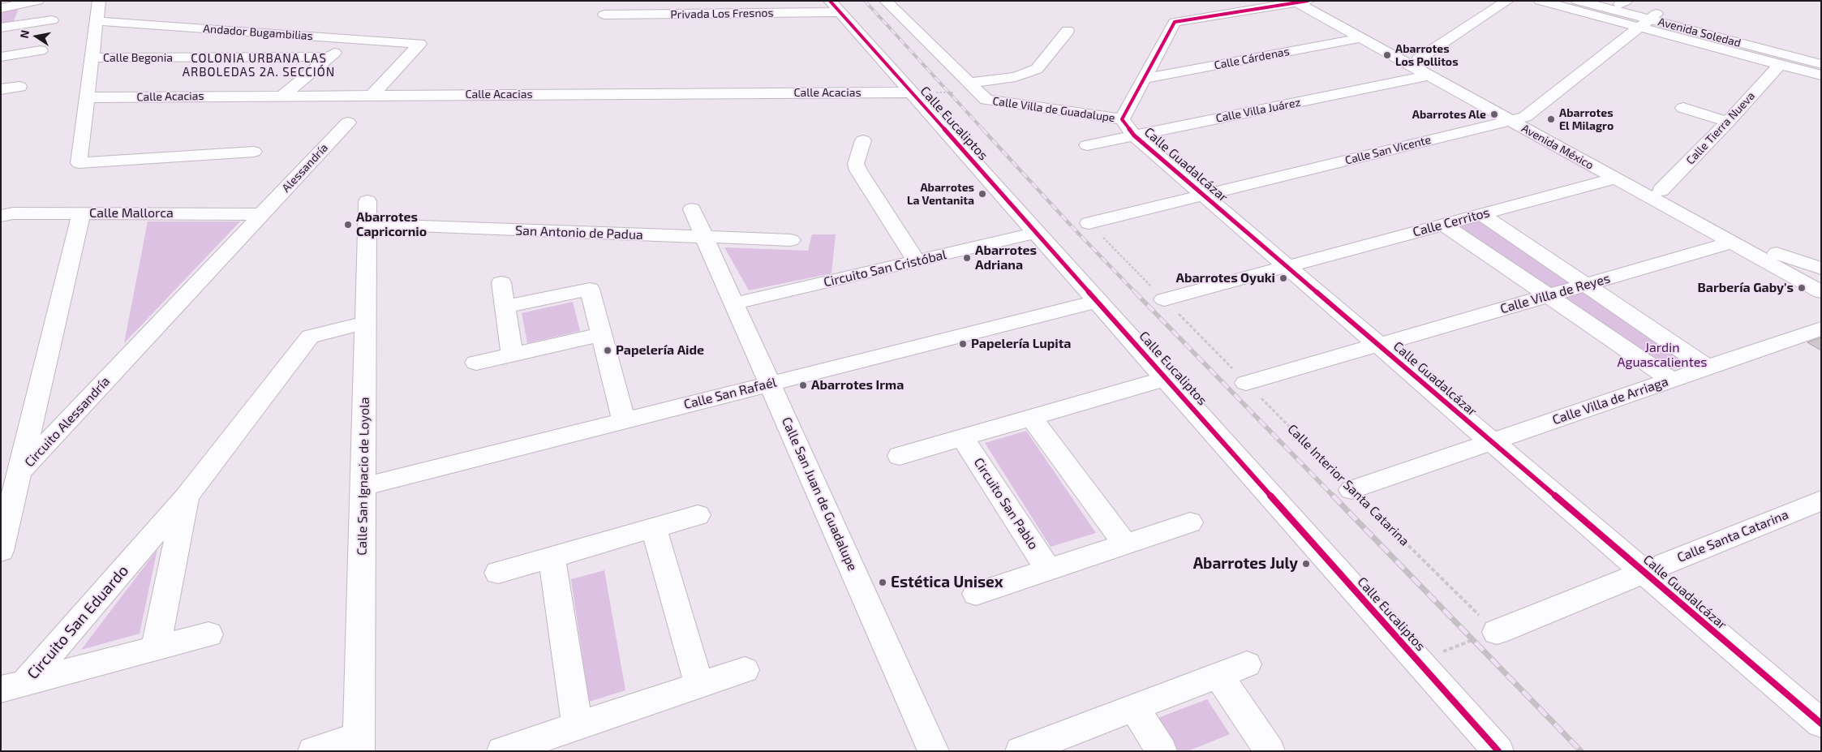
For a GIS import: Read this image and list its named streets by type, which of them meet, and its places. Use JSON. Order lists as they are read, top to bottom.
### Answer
{
  "streets": {
    "street": [
      "Privada Los Fresnos",
      "Andador Bugambilias",
      "Avenida Soledad",
      "Calle Begonia",
      "Calle Cárdenas",
      "Calle Acacias",
      "Calle Villa de Guadalupe",
      "Calle Villa Juárez",
      "Calle Eucaliptos",
      "Calle Tierra Nueva",
      "Avenida México",
      "Calle San Vicente",
      "Calle Guadalcázar",
      "Alessandría",
      "Calle Mallorca",
      "Calle Cerritos",
      "San Antonio de Padua",
      "Circuito San Cristóbal",
      "Calle Villa de Reyes",
      "Calle San Rafaél",
      "Calle Villa de Arriaga",
      "Circuito Alessandría",
      "Calle San Ignacio de Loyola",
      "Calle San Juan de Guadalupe",
      "Circuito San Pablo",
      "Calle Santa Catarina",
      "Circuito San Eduardo"
    ],
    "path": ["Calle Interior Santa Catarina"]
  },
  "crossings": [
    ["Privada Los Fresnos", "Calle Eucaliptos"],
    ["Andador Bugambilias", "Calle Acacias"],
    ["Avenida Soledad", "Calle San Vicente"],
    ["Calle Cárdenas", "Avenida México"],
    ["Calle Acacias", "Calle Eucaliptos"],
    ["Calle Villa de Guadalupe", "Calle Villa Juárez"],
    ["Calle Villa de Guadalupe", "Calle Guadalcázar"],
    ["Calle Villa Juárez", "Avenida México"],
    ["Calle Villa Juárez", "Calle Guadalcázar"],
    ["Calle Eucaliptos", "Circuito San Cristóbal"],
    ["Calle Eucaliptos", "Calle San Rafaél"],
    ["Calle Tierra Nueva", "Avenida México"],
    ["Avenida México", "Calle San Vicente"],
    ["Avenida México", "Calle Cerritos"],
    ["Avenida México", "Calle Villa de Reyes"],
    ["Calle San Vicente", "Calle Guadalcázar"],
    ["Calle San Vicente", "Calle Interior Santa Catarina"],
    ["Calle Guadalcázar", "Calle Cerritos"],
    ["Calle Guadalcázar", "Calle Villa de Reyes"],
    ["Calle Guadalcázar", "Calle Villa de Arriaga"],
    ["Calle Guadalcázar", "Calle Santa Catarina"],
    ["Alessandría", "Calle Mallorca"],
    ["Alessandría", "Circuito Alessandría"],
    ["Calle Mallorca", "Circuito Alessandría"],
    ["Calle Cerritos", "Calle Interior Santa Catarina"],
    ["San Antonio de Padua", "Calle San Ignacio de Loyola"],
    ["San Antonio de Padua", "Calle San Juan de Guadalupe"],
    ["Circuito San Cristóbal", "Calle San Juan de Guadalupe"],
    ["Calle Villa de Reyes", "Calle Interior Santa Catarina"],
    ["Calle San Rafaél", "Calle San Ignacio de Loyola"],
    ["Calle San Rafaél", "Calle San Juan de Guadalupe"],
    ["Calle Villa de Arriaga", "Calle Interior Santa Catarina"],
    ["Calle San Ignacio de Loyola", "Circuito San Eduardo"]
  ],
  "districts": ["COLONIA URBANA LAS ARBOLEDAS 2A. SECCIÓN"],
  "parks": ["Jardin Aguascalientes"],
  "places": [
    "Abarrotes Los Pollitos",
    "Abarrotes Ale",
    "Abarrotes El Milagro",
    "Abarrotes La Ventanita",
    "Abarrotes Capricornio",
    "Abarrotes Adriana",
    "Abarrotes Oyuki",
    "Barbería Gaby's",
    "Papelería Lupita",
    "Papelería Aide",
    "Abarrotes Irma",
    "Abarrotes July",
    "Estética Unisex"
  ],
  "north": "left"
}
